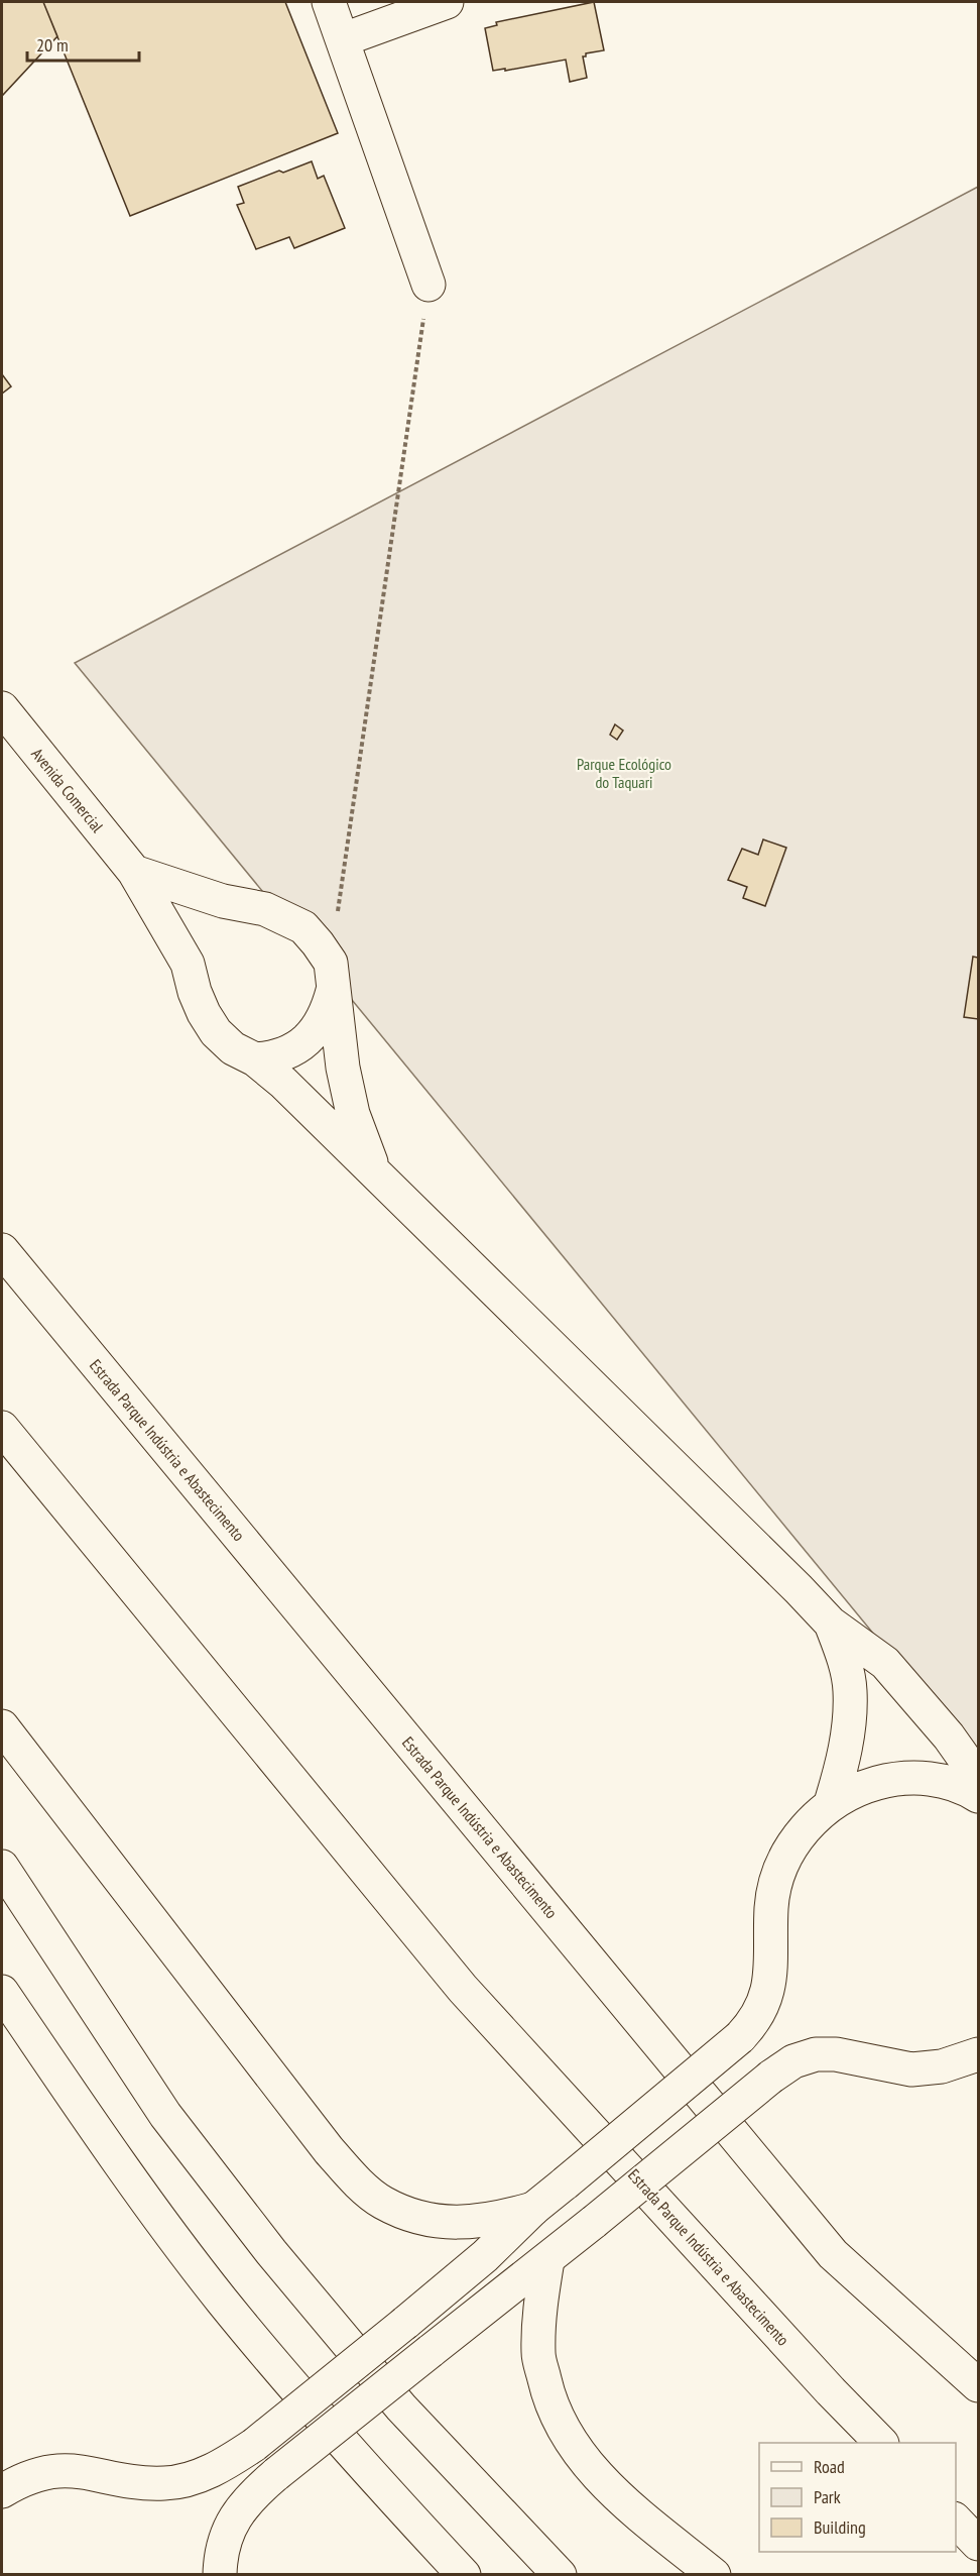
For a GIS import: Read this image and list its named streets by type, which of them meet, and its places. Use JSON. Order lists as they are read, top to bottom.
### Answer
{
  "streets": {
    "main road": ["Avenida Comercial", "Estrada Parque Indústria e Abastecimento"]
  },
  "parks": ["Parque Ecológico do Taquari"],
  "legend": ["Road", "Park", "Building"],
  "scale_bar": "20 m"
}
